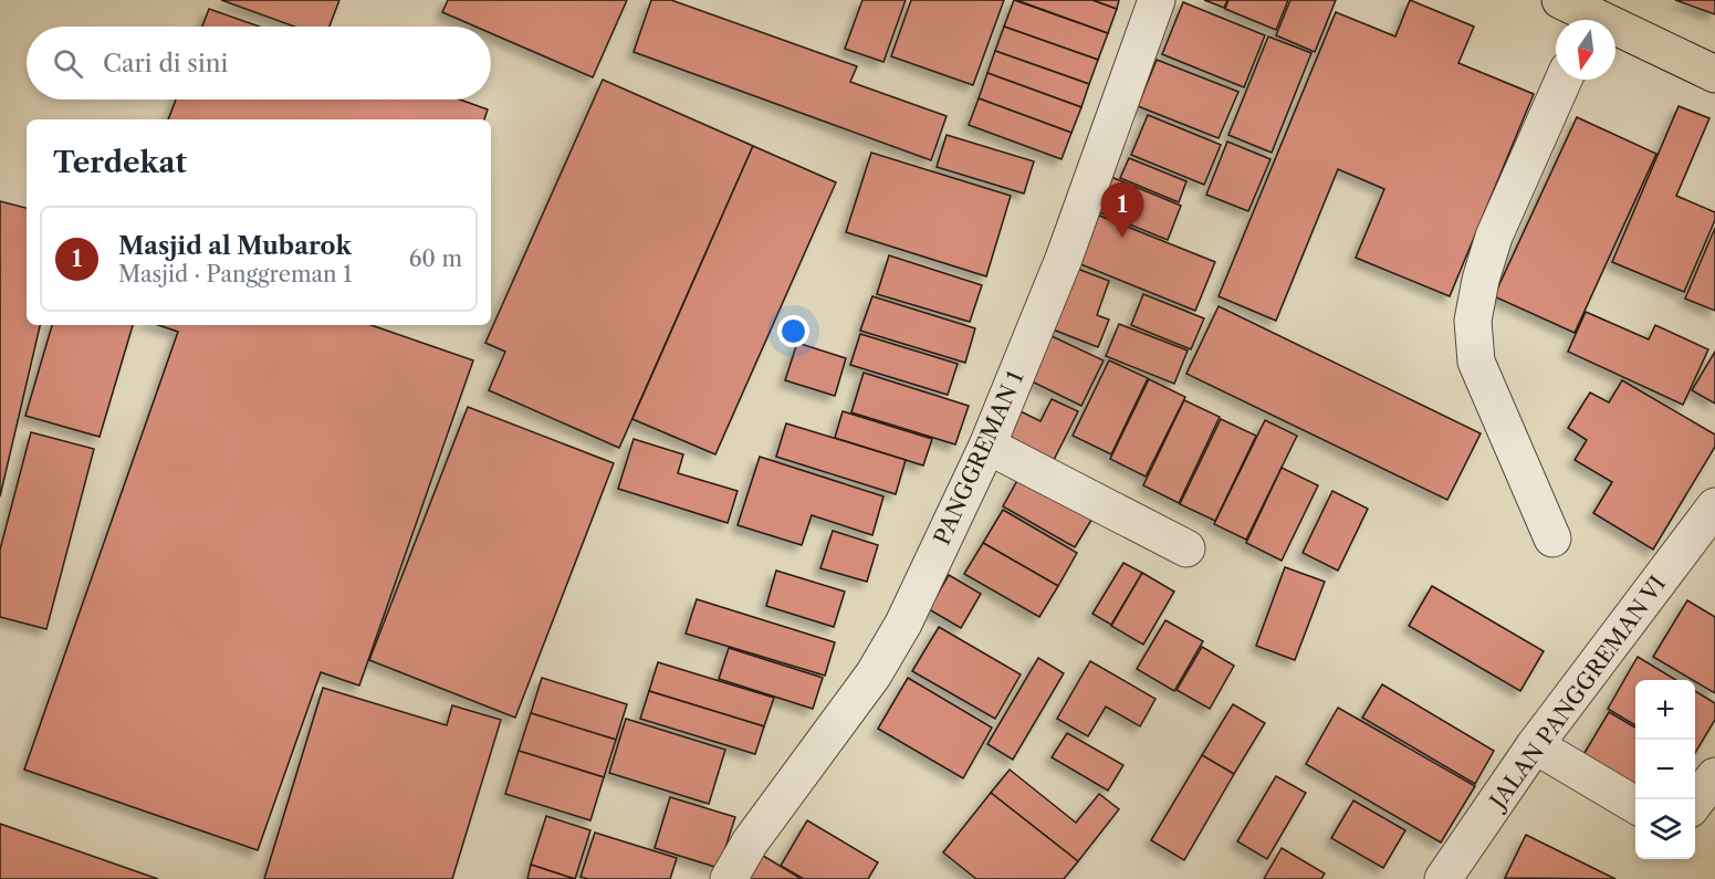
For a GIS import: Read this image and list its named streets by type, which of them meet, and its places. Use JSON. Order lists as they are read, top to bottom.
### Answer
{
  "streets": {
    "street": ["PANGGREMAN 1", "JALAN PANGGREMAN VI"]
  },
  "north": "bottom",
  "page": {
    "search": "Cari di sini",
    "heading": "Terdekat",
    "pins": "1",
    "list": [
      {
        "mark": "1",
        "name": "Masjid al Mubarok",
        "note": "Masjid · Panggreman 1",
        "value": "60 m"
      }
    ],
    "map_buttons": ["+", "−"]
  }
}
